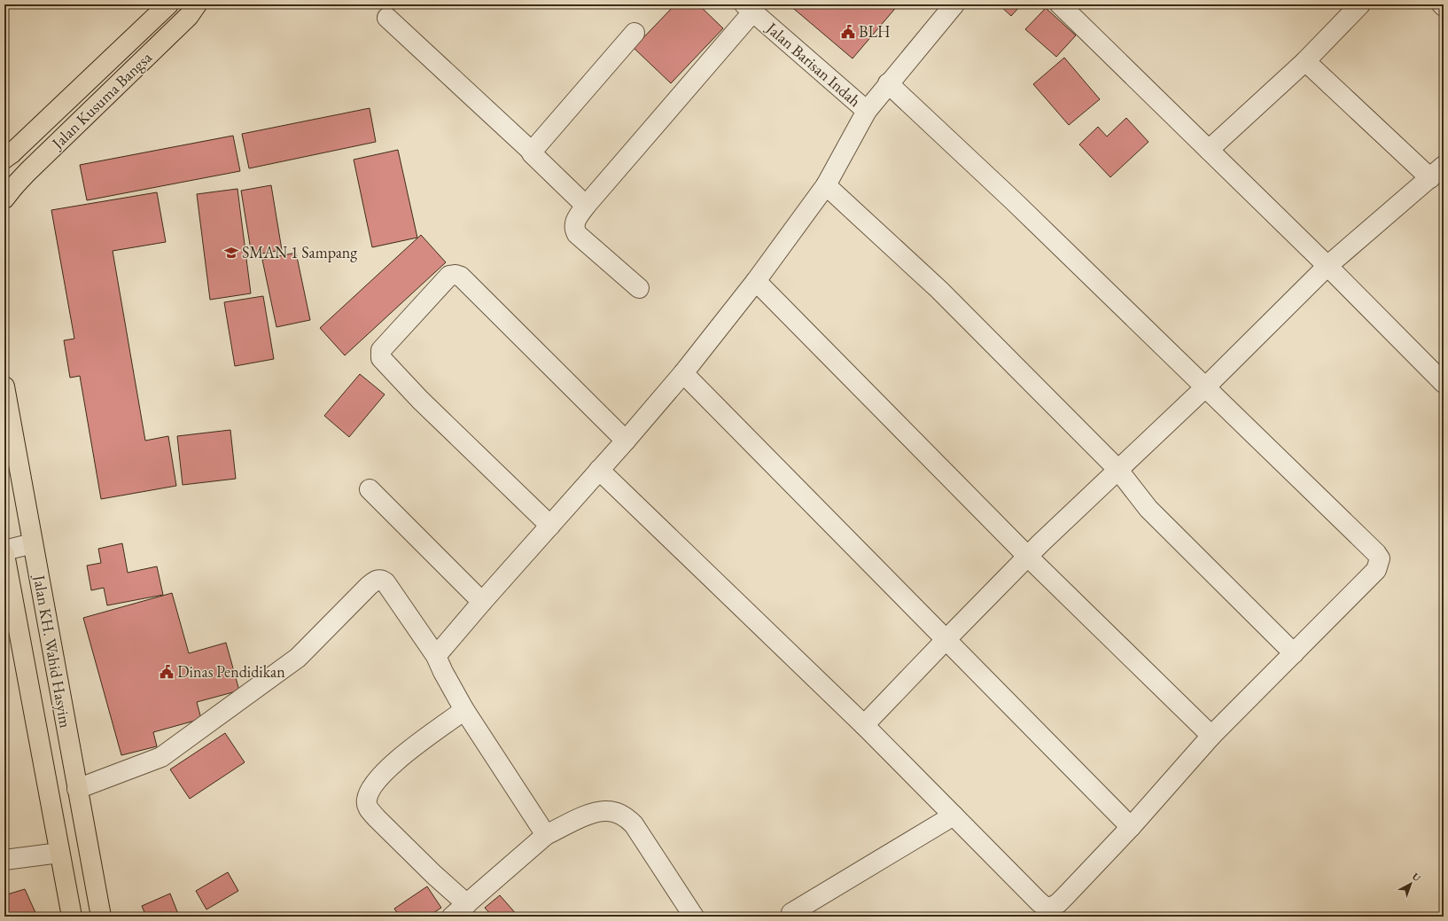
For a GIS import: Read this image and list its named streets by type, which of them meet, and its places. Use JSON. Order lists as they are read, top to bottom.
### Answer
{
  "streets": {
    "main road": ["Jalan Kusuma Bangsa", "Jalan KH. Wahid Hasyim"],
    "street": ["Jalan Barisan Indah"]
  },
  "places": {
    "public building": ["BLH", "Dinas Pendidikan"],
    "school or university": ["SMAN 1 Sampang"]
  },
  "north": "top right"
}
